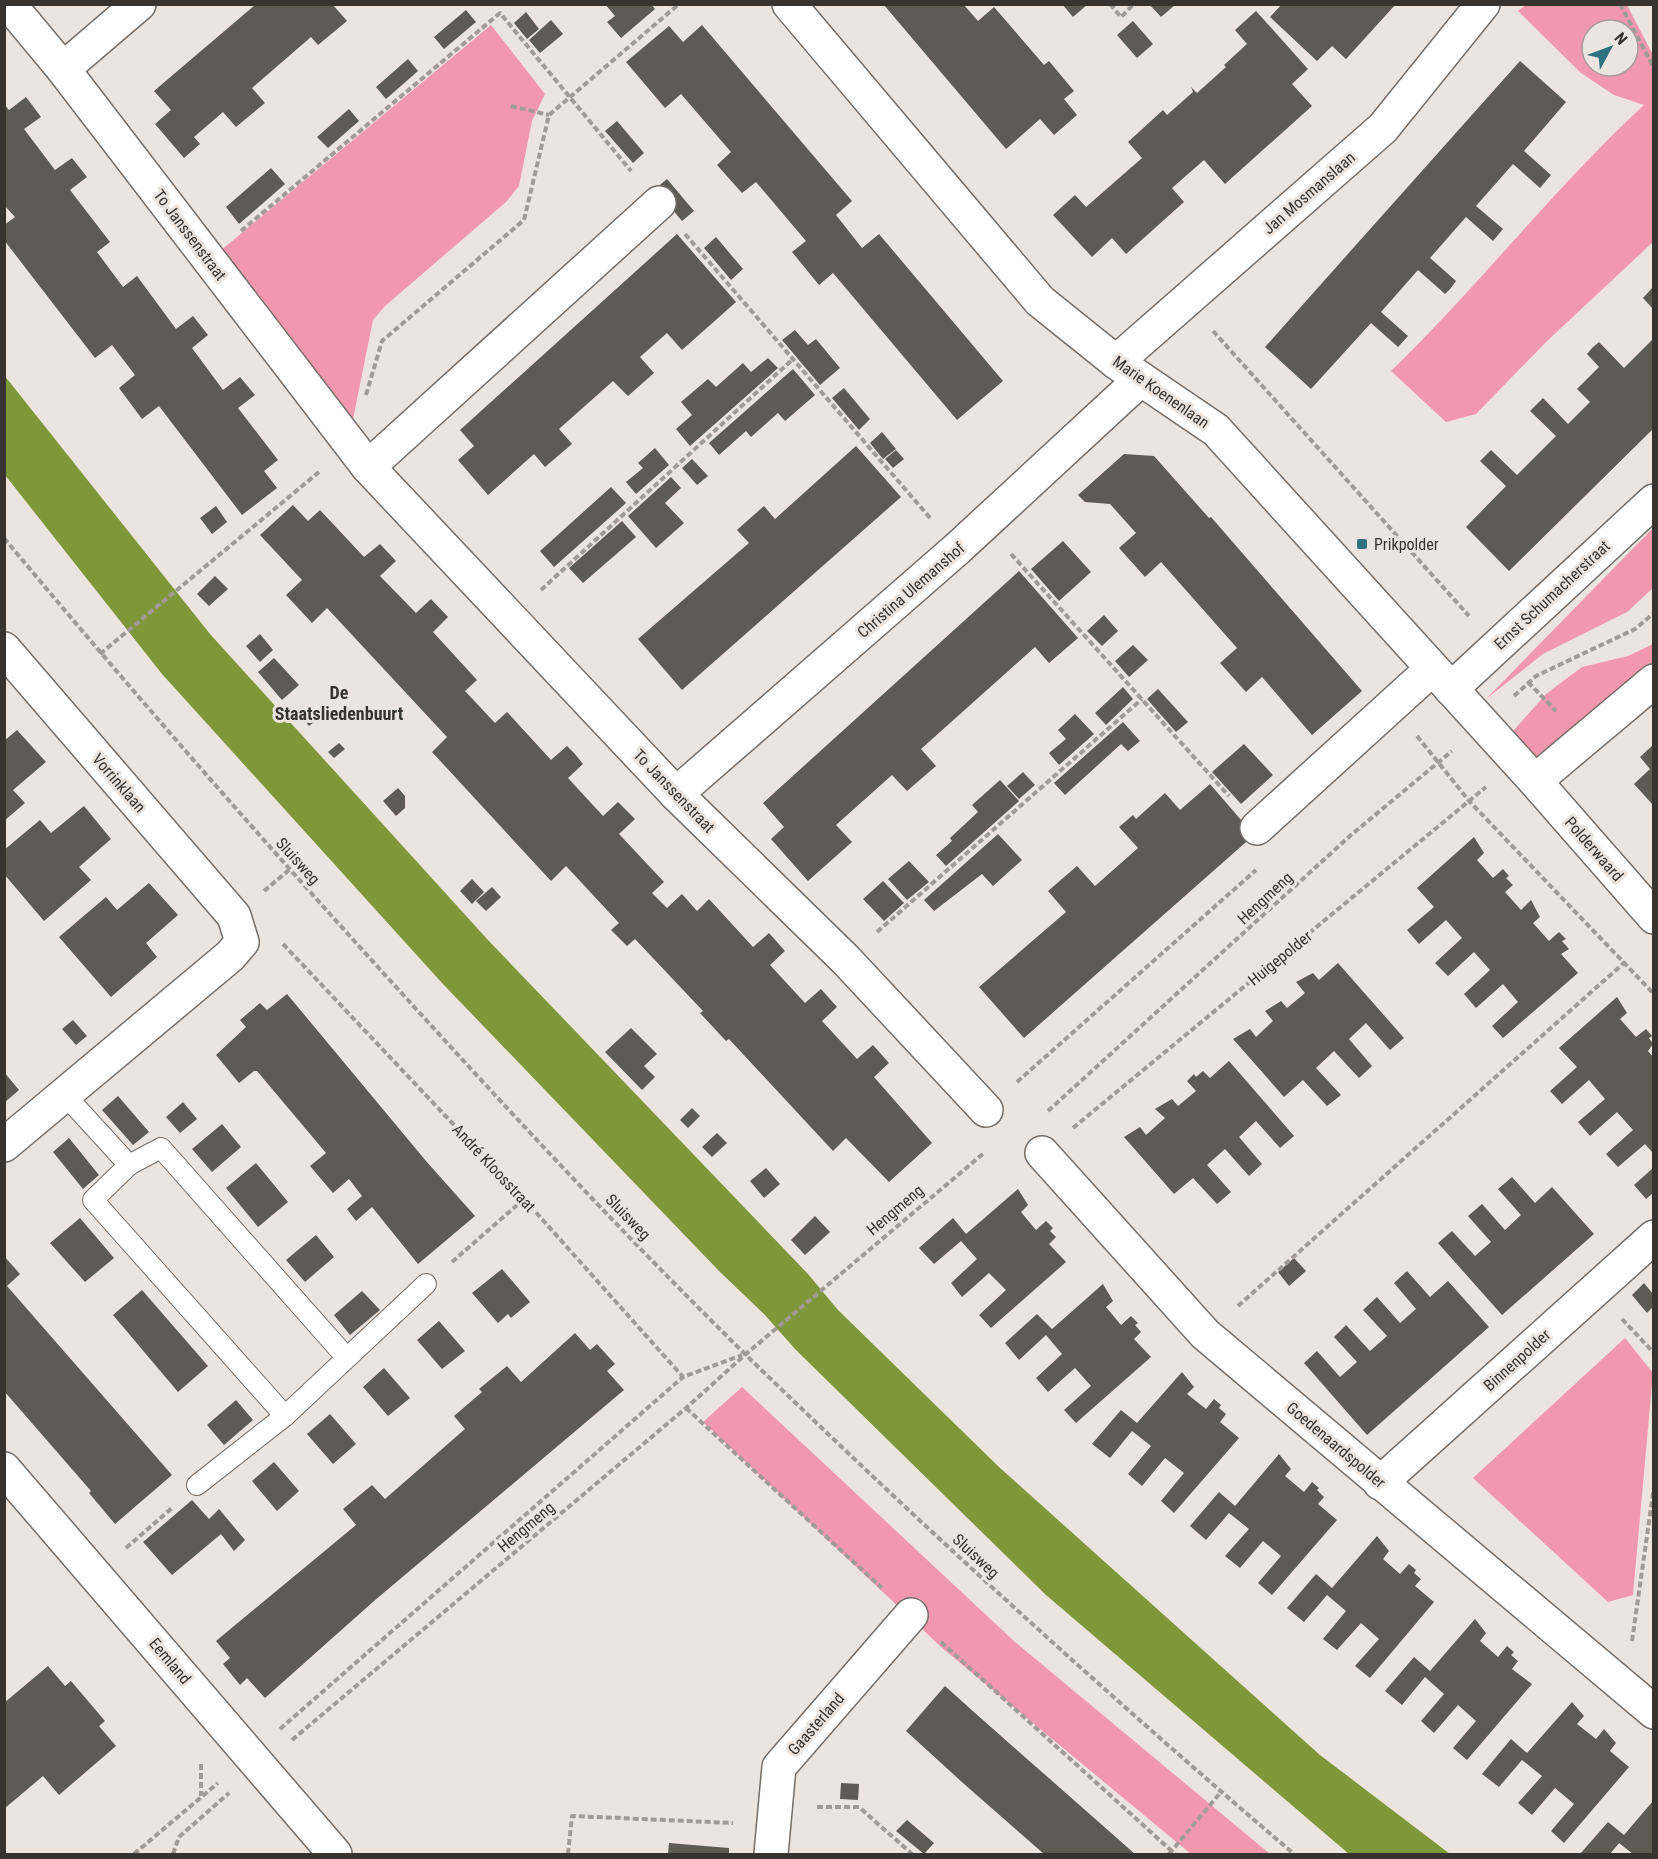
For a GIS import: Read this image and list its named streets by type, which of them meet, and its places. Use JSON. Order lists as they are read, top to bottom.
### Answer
{
  "streets": {
    "street": [
      "Jan Mosmanslaan",
      "To Janssenstraat",
      "Marie Koenenlaan",
      "Christina Ulemanshof",
      "Ernst Schumacherstraat",
      "Vorrinklaan",
      "Polderwaard",
      "Binnenpolder",
      "Goedenaardspolder",
      "Eemland",
      "Gaasterland"
    ],
    "path": [
      "Sluisweg",
      "Hengmeng",
      "Huigepolder",
      "André Kloosstraat"
    ]
  },
  "crossings": [
    ["Jan Mosmanslaan", "Marie Koenenlaan"],
    ["Jan Mosmanslaan", "Christina Ulemanshof"],
    ["To Janssenstraat", "Christina Ulemanshof"],
    ["Marie Koenenlaan", "Christina Ulemanshof"],
    ["Marie Koenenlaan", "Ernst Schumacherstraat"],
    ["Marie Koenenlaan", "Polderwaard"],
    ["Marie Koenenlaan", "Hengmeng"],
    ["Marie Koenenlaan", "Huigepolder"],
    ["Vorrinklaan", "André Kloosstraat"],
    ["Polderwaard", "Huigepolder"],
    ["Sluisweg", "Hengmeng"],
    ["Hengmeng", "Eemland"],
    ["Huigepolder", "Goedenaardspolder"],
    ["Binnenpolder", "Goedenaardspolder"]
  ],
  "districts": ["De Staatsliedenbuurt"],
  "places": {
    "transit": ["Prikpolder"]
  },
  "north": "top right"
}
